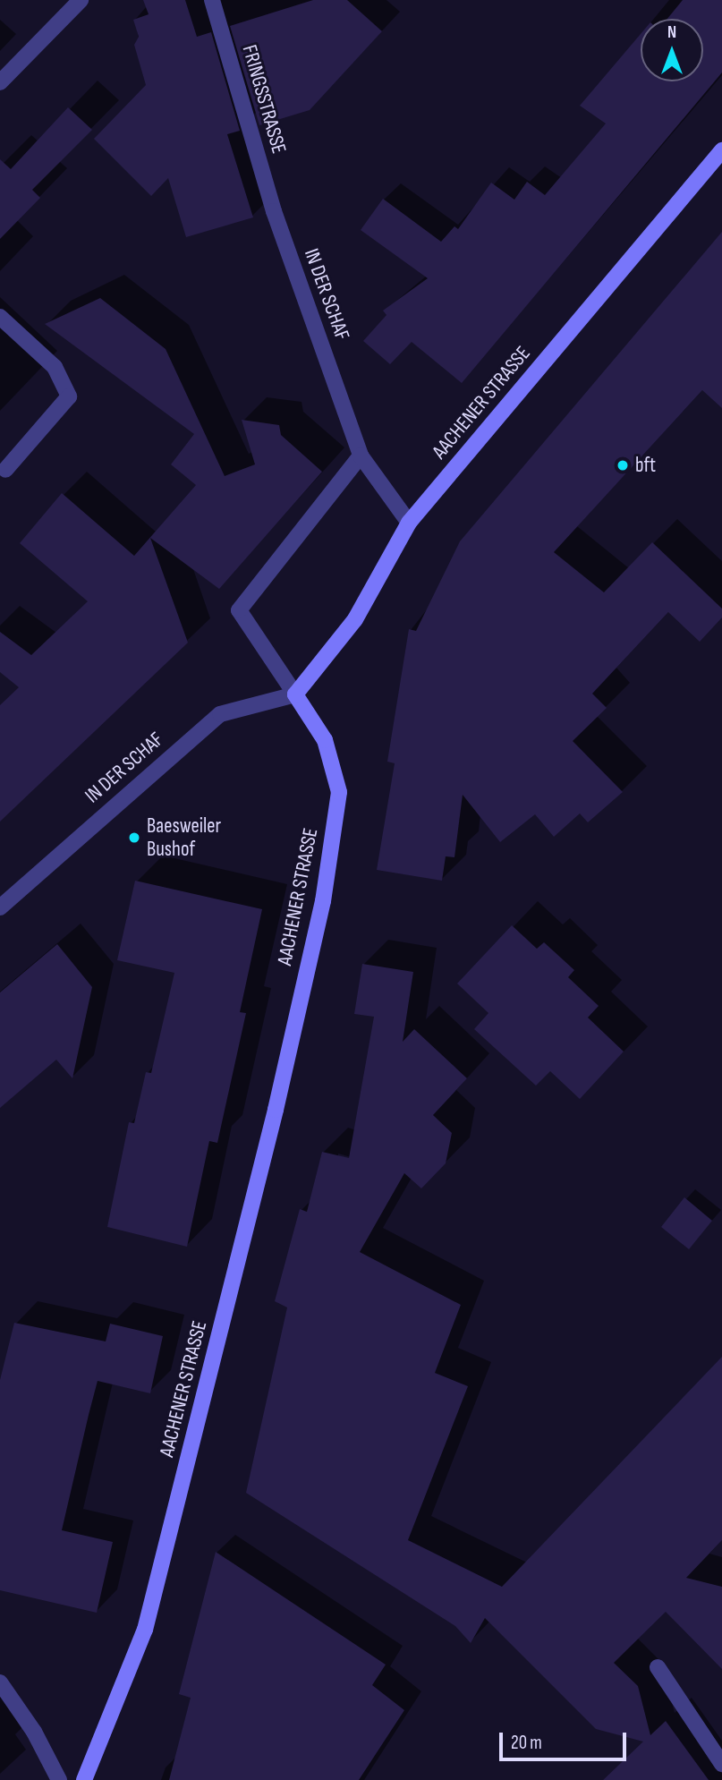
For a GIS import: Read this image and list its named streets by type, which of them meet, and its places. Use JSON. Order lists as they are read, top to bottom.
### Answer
{
  "streets": {
    "main road": ["AACHENER STRASSE"],
    "street": ["FRINGSSTRASSE", "IN DER SCHAF"]
  },
  "crossings": [
    ["FRINGSSTRASSE", "IN DER SCHAF"],
    ["IN DER SCHAF", "AACHENER STRASSE"]
  ],
  "places": ["bft", "Baesweiler Bushof"],
  "scale_bar": "20 m",
  "north": "top"
}
